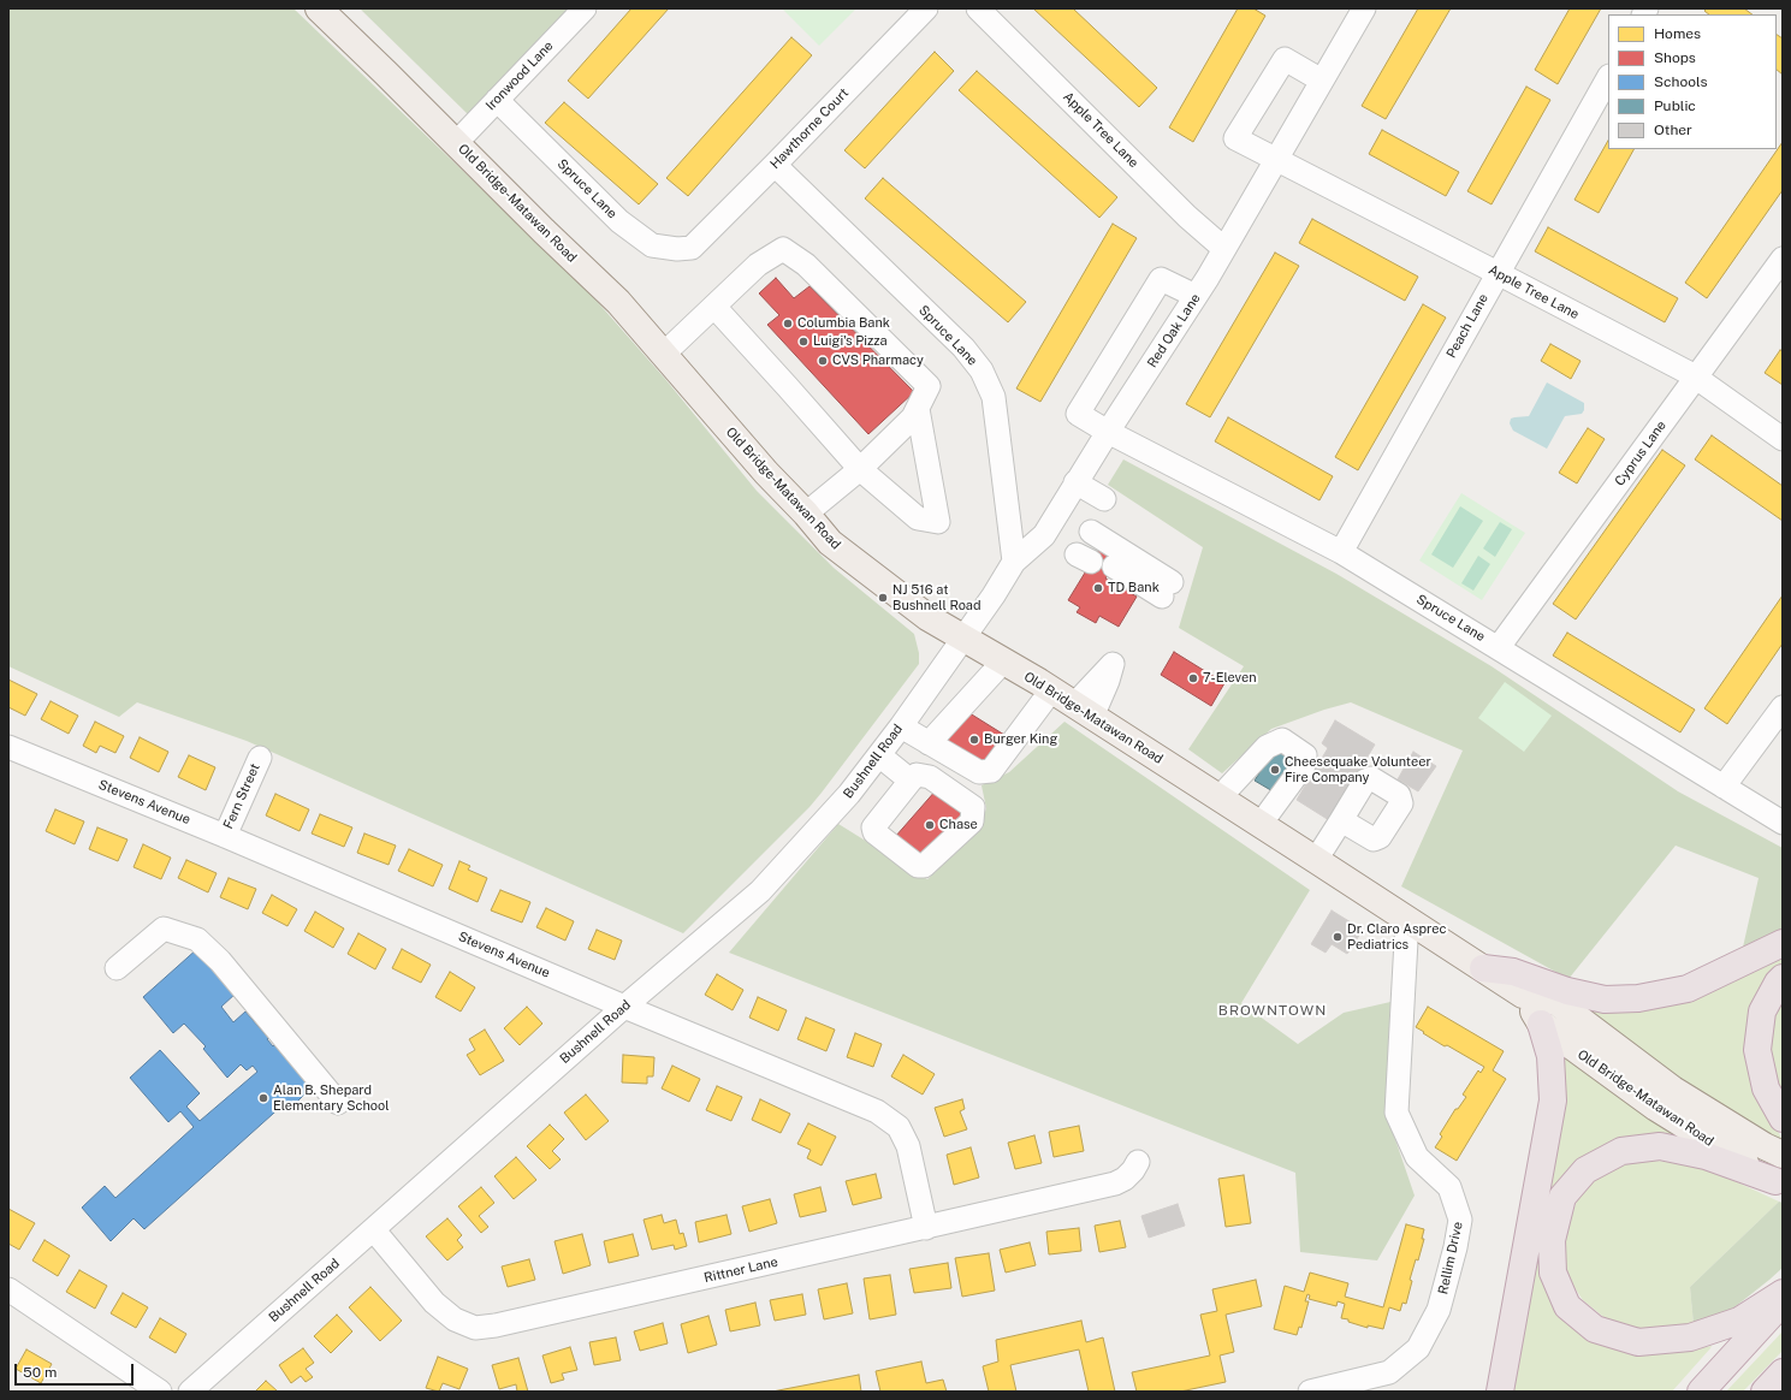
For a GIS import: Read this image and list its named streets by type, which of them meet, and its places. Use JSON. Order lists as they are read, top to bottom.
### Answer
{
  "streets": {
    "main road": ["Old Bridge-Matawan Road"],
    "street": [
      "Ironwood Lane",
      "Hawthorne Court",
      "Apple Tree Lane",
      "Spruce Lane",
      "Peach Lane",
      "Red Oak Lane",
      "Cyprus Lane",
      "Bushnell Road",
      "Fern Street",
      "Stevens Avenue",
      "Rellim Drive",
      "Rittner Lane"
    ]
  },
  "crossings": [
    ["Ironwood Lane", "Spruce Lane"],
    ["Ironwood Lane", "Old Bridge-Matawan Road"],
    ["Hawthorne Court", "Spruce Lane"],
    ["Apple Tree Lane", "Peach Lane"],
    ["Apple Tree Lane", "Red Oak Lane"],
    ["Apple Tree Lane", "Cyprus Lane"],
    ["Spruce Lane", "Peach Lane"],
    ["Spruce Lane", "Red Oak Lane"],
    ["Spruce Lane", "Cyprus Lane"],
    ["Old Bridge-Matawan Road", "Red Oak Lane"],
    ["Old Bridge-Matawan Road", "Bushnell Road"],
    ["Old Bridge-Matawan Road", "Rellim Drive"],
    ["Red Oak Lane", "Bushnell Road"],
    ["Bushnell Road", "Stevens Avenue"],
    ["Bushnell Road", "Rittner Lane"],
    ["Fern Street", "Stevens Avenue"],
    ["Stevens Avenue", "Rittner Lane"]
  ],
  "districts": ["BROWNTOWN"],
  "places": [
    "Columbia Bank",
    "Luigi's Pizza",
    "CVS Pharmacy",
    "TD Bank",
    "NJ 516 at Bushnell Road",
    "7-Eleven",
    "Burger King",
    "Cheesequake Volunteer Fire Company",
    "Chase",
    "Dr. Claro Asprec Pediatrics",
    "Alan B. Shepard Elementary School"
  ],
  "legend": [
    "Homes",
    "Shops",
    "Schools",
    "Public",
    "Other"
  ],
  "scale_bar": "50 m"
}
